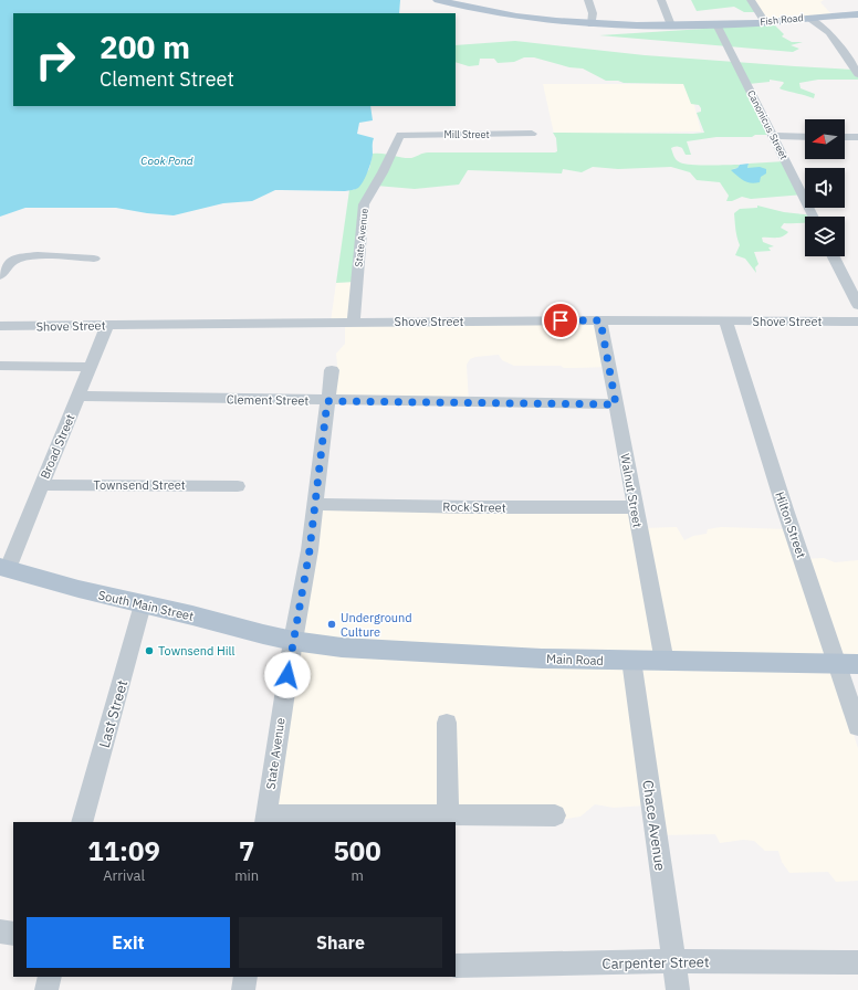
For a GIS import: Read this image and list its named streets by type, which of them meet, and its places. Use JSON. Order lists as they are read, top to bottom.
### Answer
{
  "streets": {
    "main road": ["Fish Road", "South Main Street", "Main Road"],
    "street": [
      "Canonicus Street",
      "Mill Street",
      "State Avenue",
      "Shove Street",
      "Clement Street",
      "Broad Street",
      "Townsend Street",
      "Walnut Street",
      "Rock Street",
      "Hilton Street",
      "Last Street",
      "Chace Avenue",
      "Carpenter Street"
    ]
  },
  "crossings": [
    ["Fish Road", "Canonicus Street"],
    ["Mill Street", "State Avenue"],
    ["State Avenue", "Shove Street"],
    ["State Avenue", "Clement Street"],
    ["State Avenue", "Rock Street"],
    ["State Avenue", "South Main Street"],
    ["State Avenue", "Main Road"],
    ["Shove Street", "Broad Street"],
    ["Shove Street", "Walnut Street"],
    ["Shove Street", "Hilton Street"],
    ["Clement Street", "Broad Street"],
    ["Clement Street", "Walnut Street"],
    ["Broad Street", "Townsend Street"],
    ["Broad Street", "South Main Street"],
    ["Walnut Street", "Rock Street"],
    ["Walnut Street", "Main Road"],
    ["Hilton Street", "Main Road"],
    ["South Main Street", "Main Road"],
    ["South Main Street", "Last Street"],
    ["Main Road", "Chace Avenue"],
    ["Chace Avenue", "Carpenter Street"]
  ],
  "water": ["Cook Pond"],
  "places": ["Underground Culture", "Townsend Hill"],
  "north": "left",
  "page": {
    "turn": ["200 m", "Clement Street"],
    "eta": [
      "11:09",
      "Arrival",
      "7",
      "min",
      "500",
      "m"
    ],
    "buttons": ["Exit", "Share"]
  }
}
